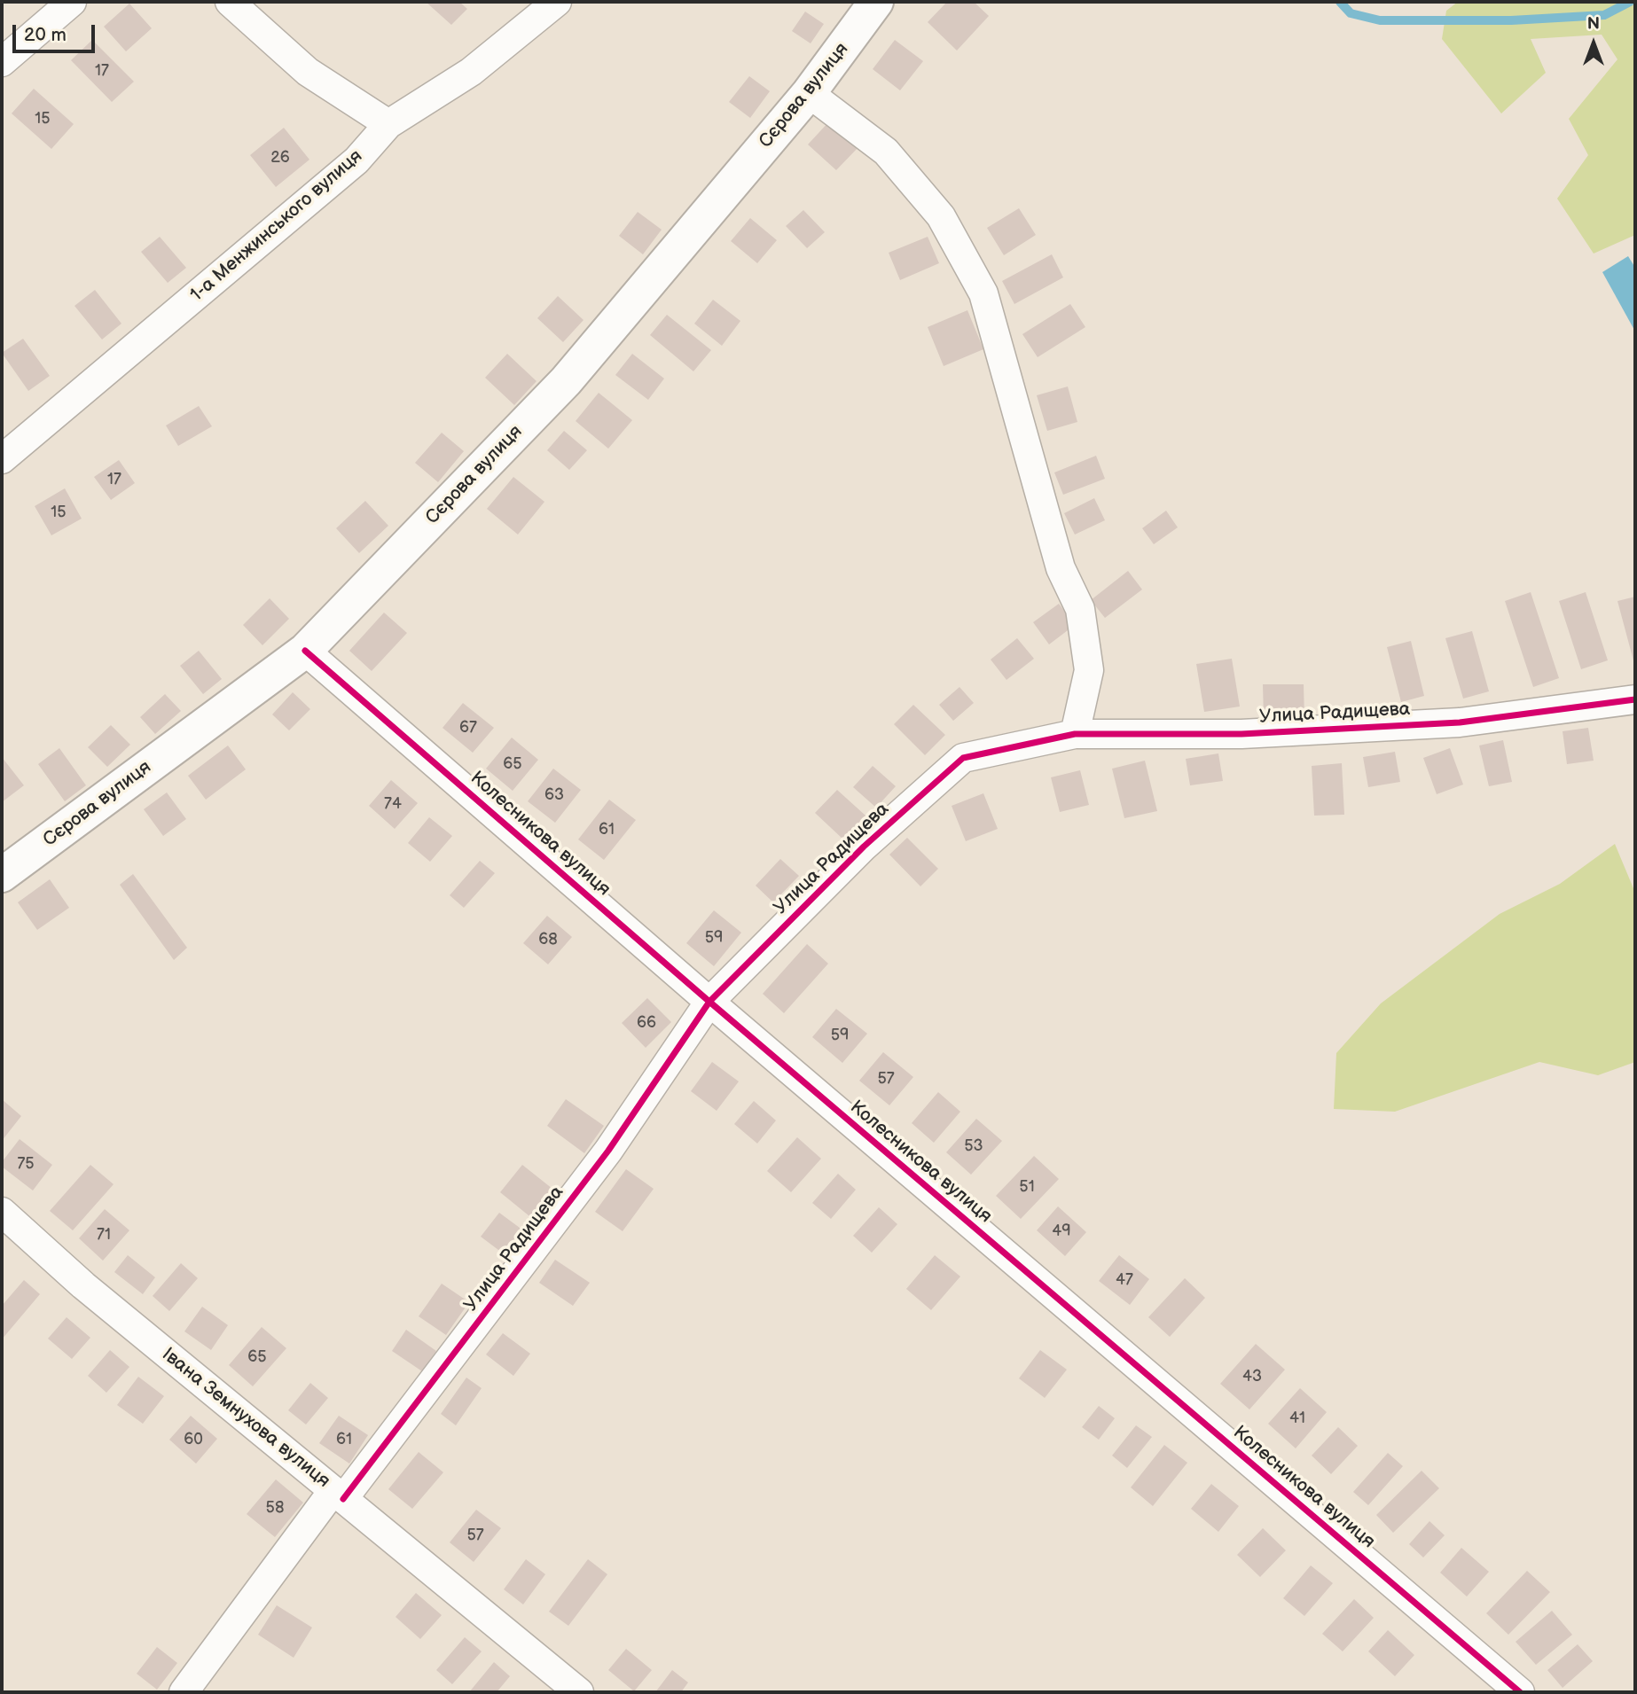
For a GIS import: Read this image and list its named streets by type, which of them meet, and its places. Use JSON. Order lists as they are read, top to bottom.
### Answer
{
  "streets": {
    "street": [
      "Сєрова вулиця",
      "1-а Менжинського вулиця",
      "Улица Радищева",
      "Колесникова вулиця",
      "Івана Земнухова вулиця"
    ]
  },
  "crossings": [
    ["Сєрова вулиця", "Колесникова вулиця"],
    ["Улица Радищева", "Колесникова вулиця"],
    ["Улица Радищева", "Івана Земнухова вулиця"]
  ],
  "house_numbers": [
    "17",
    "15",
    "26",
    "17",
    "15",
    "67",
    "65",
    "63",
    "74",
    "61",
    "59",
    "68",
    "66",
    "59",
    "57",
    "53",
    "75",
    "51",
    "49",
    "71",
    "47",
    "65",
    "43",
    "41",
    "60",
    "61",
    "58",
    "57"
  ],
  "scale_bar": "20 m",
  "north": "top"
}
